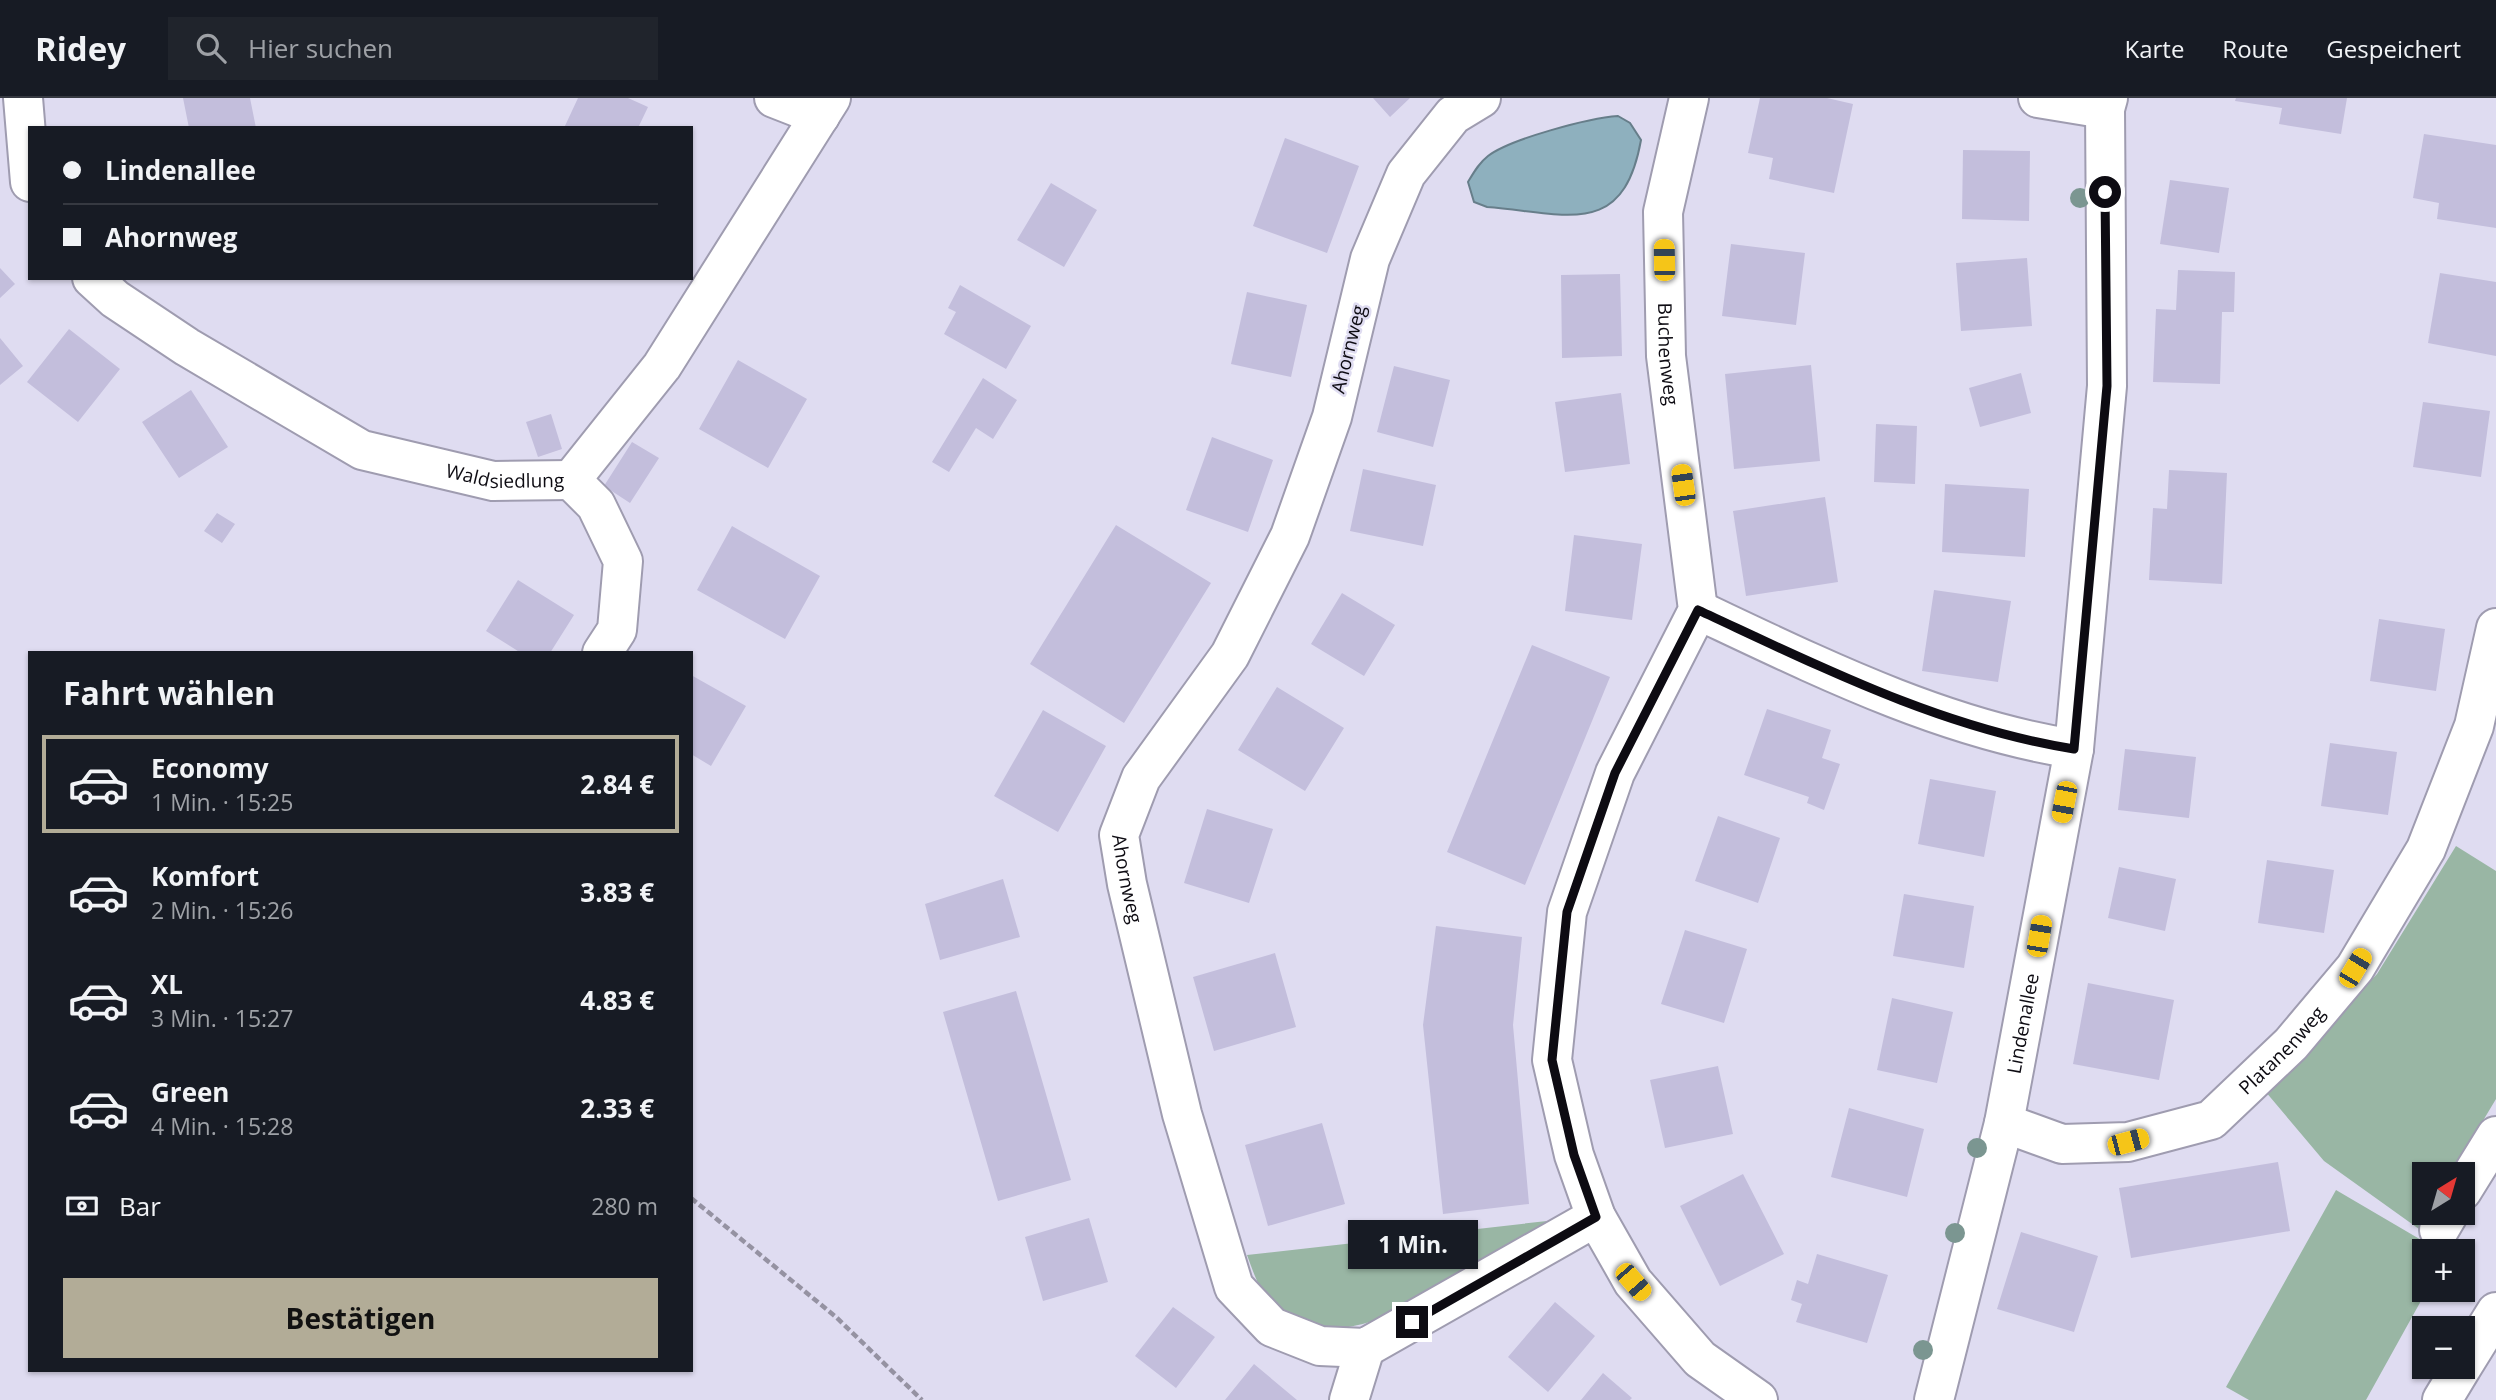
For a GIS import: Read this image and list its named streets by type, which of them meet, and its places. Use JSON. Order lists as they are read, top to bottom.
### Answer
{
  "streets": {
    "street": [
      "Ahornweg",
      "Buchenweg",
      "Waldsiedlung",
      "Lindenallee",
      "Platanenweg"
    ]
  },
  "crossings": [
    ["Lindenallee", "Platanenweg"]
  ],
  "north": "top right",
  "page": {
    "header": "Ridey",
    "search": "Hier suchen",
    "nav": ["Karte", "Route", "Gespeichert"],
    "banner": ["Lindenallee", "Ahornweg"],
    "heading": "Fahrt wählen",
    "list": [
      {
        "name": "Economy",
        "note": "1 Min. · 15:25",
        "value": "2.84 €"
      },
      {
        "name": "Komfort",
        "note": "2 Min. · 15:26",
        "value": "3.83 €"
      },
      {
        "name": "XL",
        "note": "3 Min. · 15:27",
        "value": "4.83 €"
      },
      {
        "name": "Green",
        "note": "4 Min. · 15:28",
        "value": "2.33 €"
      }
    ],
    "map_buttons": ["+", "−"],
    "pay": ["Bar", "280 m"],
    "bubble": "1 Min.",
    "buttons": "Bestätigen"
  }
}
